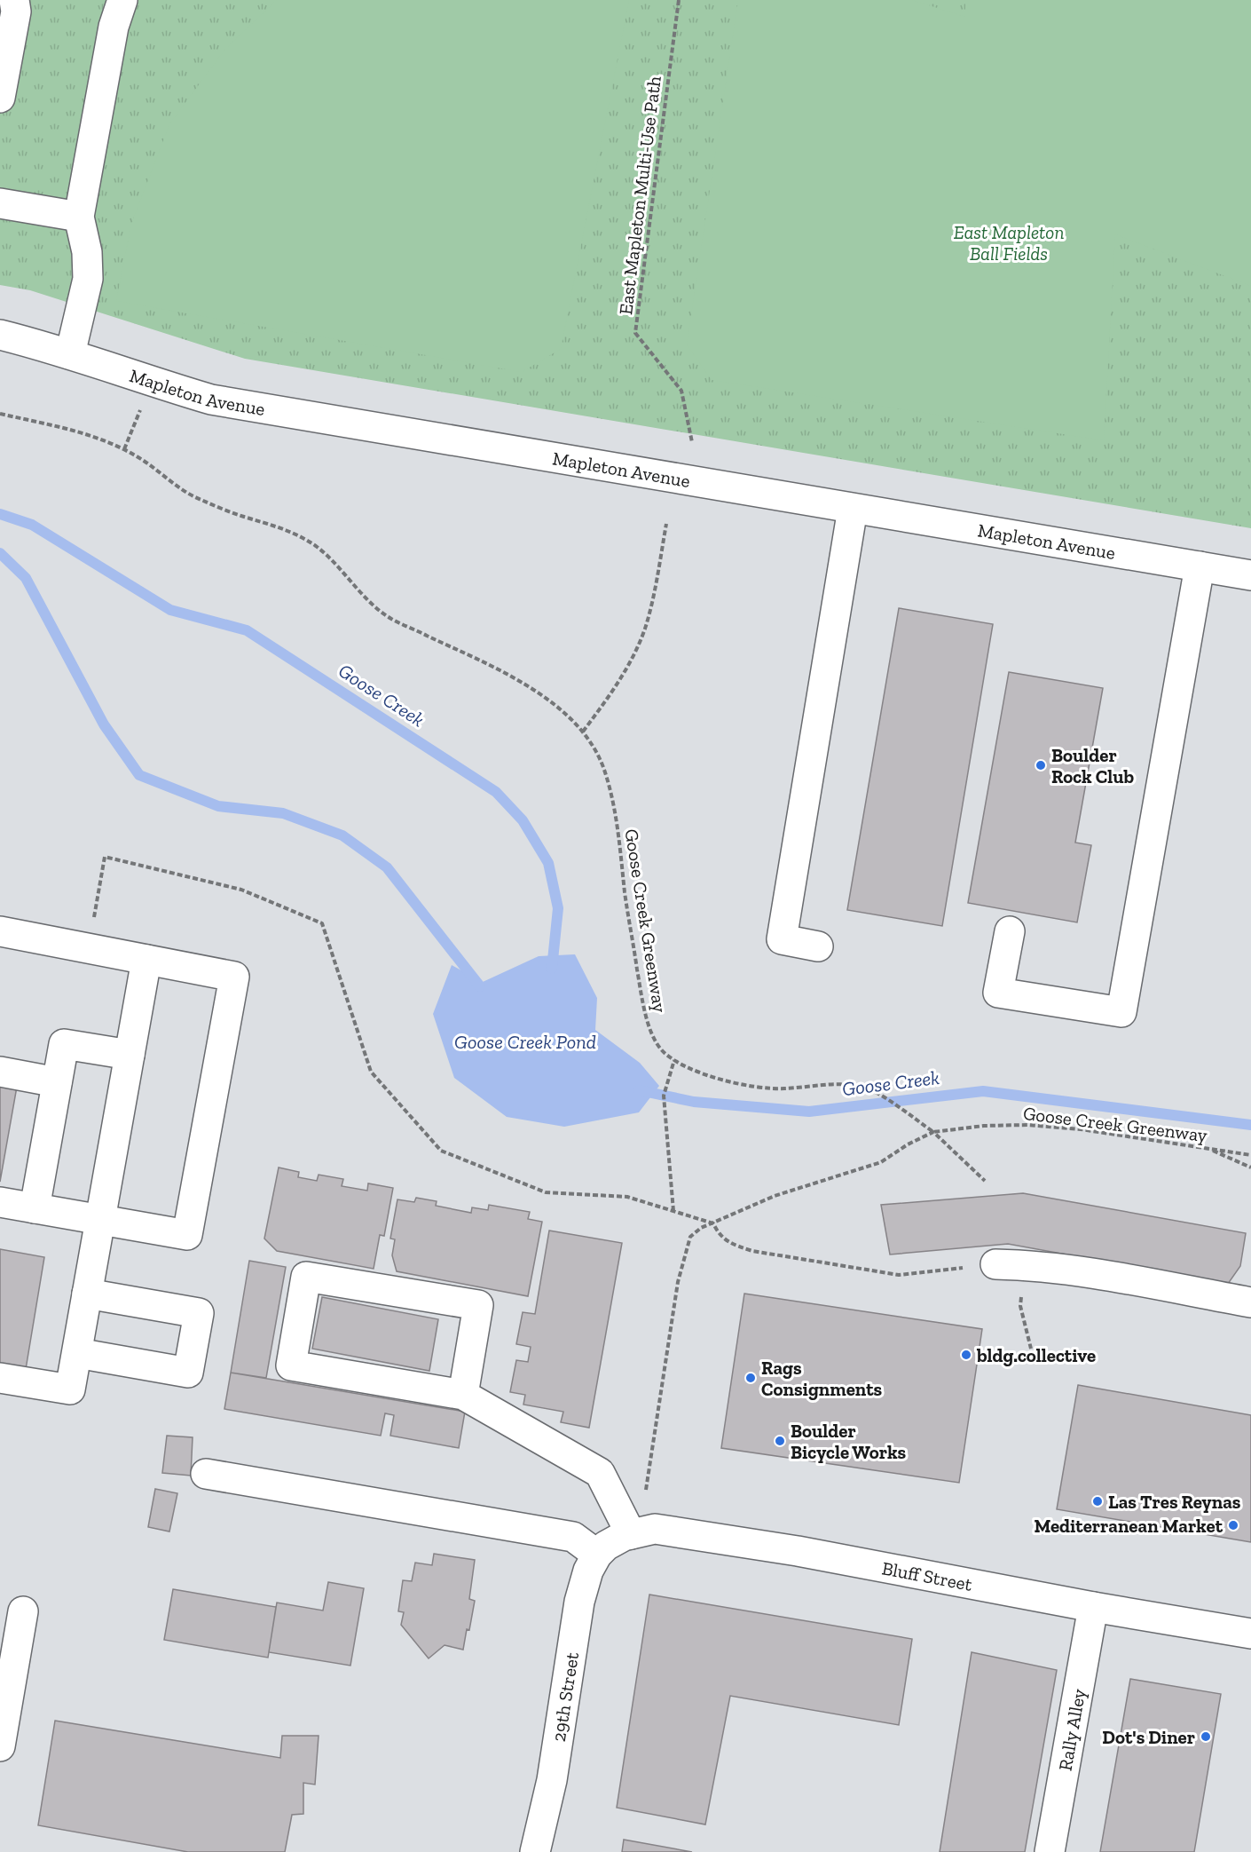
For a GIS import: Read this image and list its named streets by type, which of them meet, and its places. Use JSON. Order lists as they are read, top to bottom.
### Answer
{
  "streets": {
    "street": [
      "Mapleton Avenue",
      "Bluff Street",
      "29th Street",
      "Rally Alley"
    ],
    "path": ["East Mapleton Multi-Use Path", "Goose Creek Greenway"]
  },
  "crossings": [
    ["Bluff Street", "29th Street"],
    ["Bluff Street", "Rally Alley"]
  ],
  "water": ["Goose Creek", "Goose Creek Pond"],
  "parks": ["East Mapleton Ball Fields"],
  "places": [
    "Boulder Rock Club",
    "bldg.collective",
    "Rags Consignments",
    "Boulder Bicycle Works",
    "Las Tres Reynas",
    "Mediterranean Market",
    "Dot's Diner"
  ]
}
